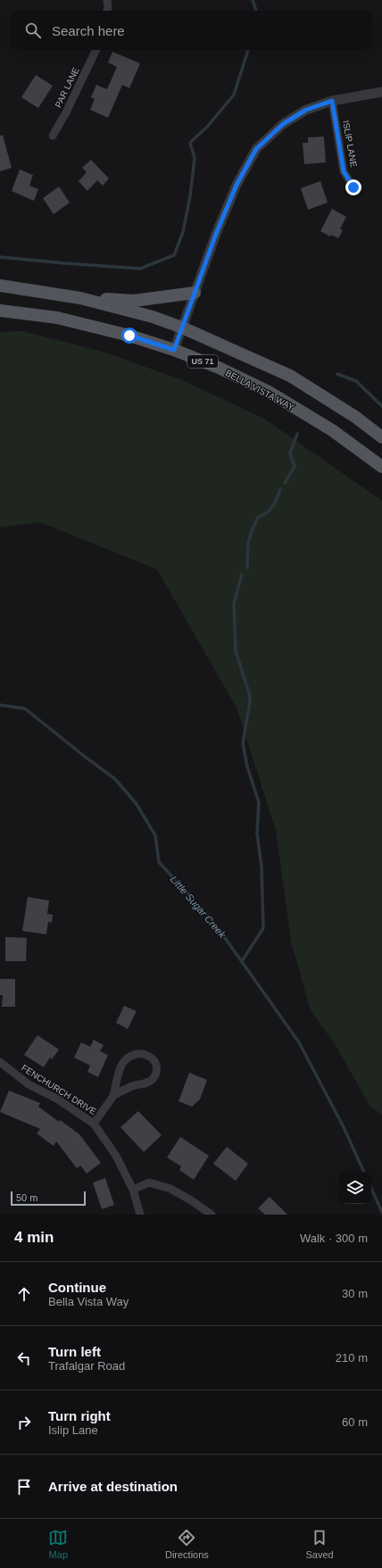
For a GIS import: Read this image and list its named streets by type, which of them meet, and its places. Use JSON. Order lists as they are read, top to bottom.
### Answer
{
  "streets": {
    "main road": ["US 71", "BELLA VISTA WAY"],
    "street": ["PAR LANE", "ISLIP LANE", "FENCHURCH DRIVE"]
  },
  "water": ["Little Sugar Creek"],
  "scale_bar": "50 m",
  "page": {
    "search": "Search here",
    "scale": "50 m",
    "heading": ["4 min", "Walk · 300 m"],
    "list": [
      ["Continue", "Bella Vista Way", "30 m"],
      ["Turn left", "Trafalgar Road", "210 m"],
      ["Turn right", "Islip Lane", "60 m"],
      "Arrive at destination"
    ],
    "nav": ["Map", "Directions", "Saved"]
  }
}
